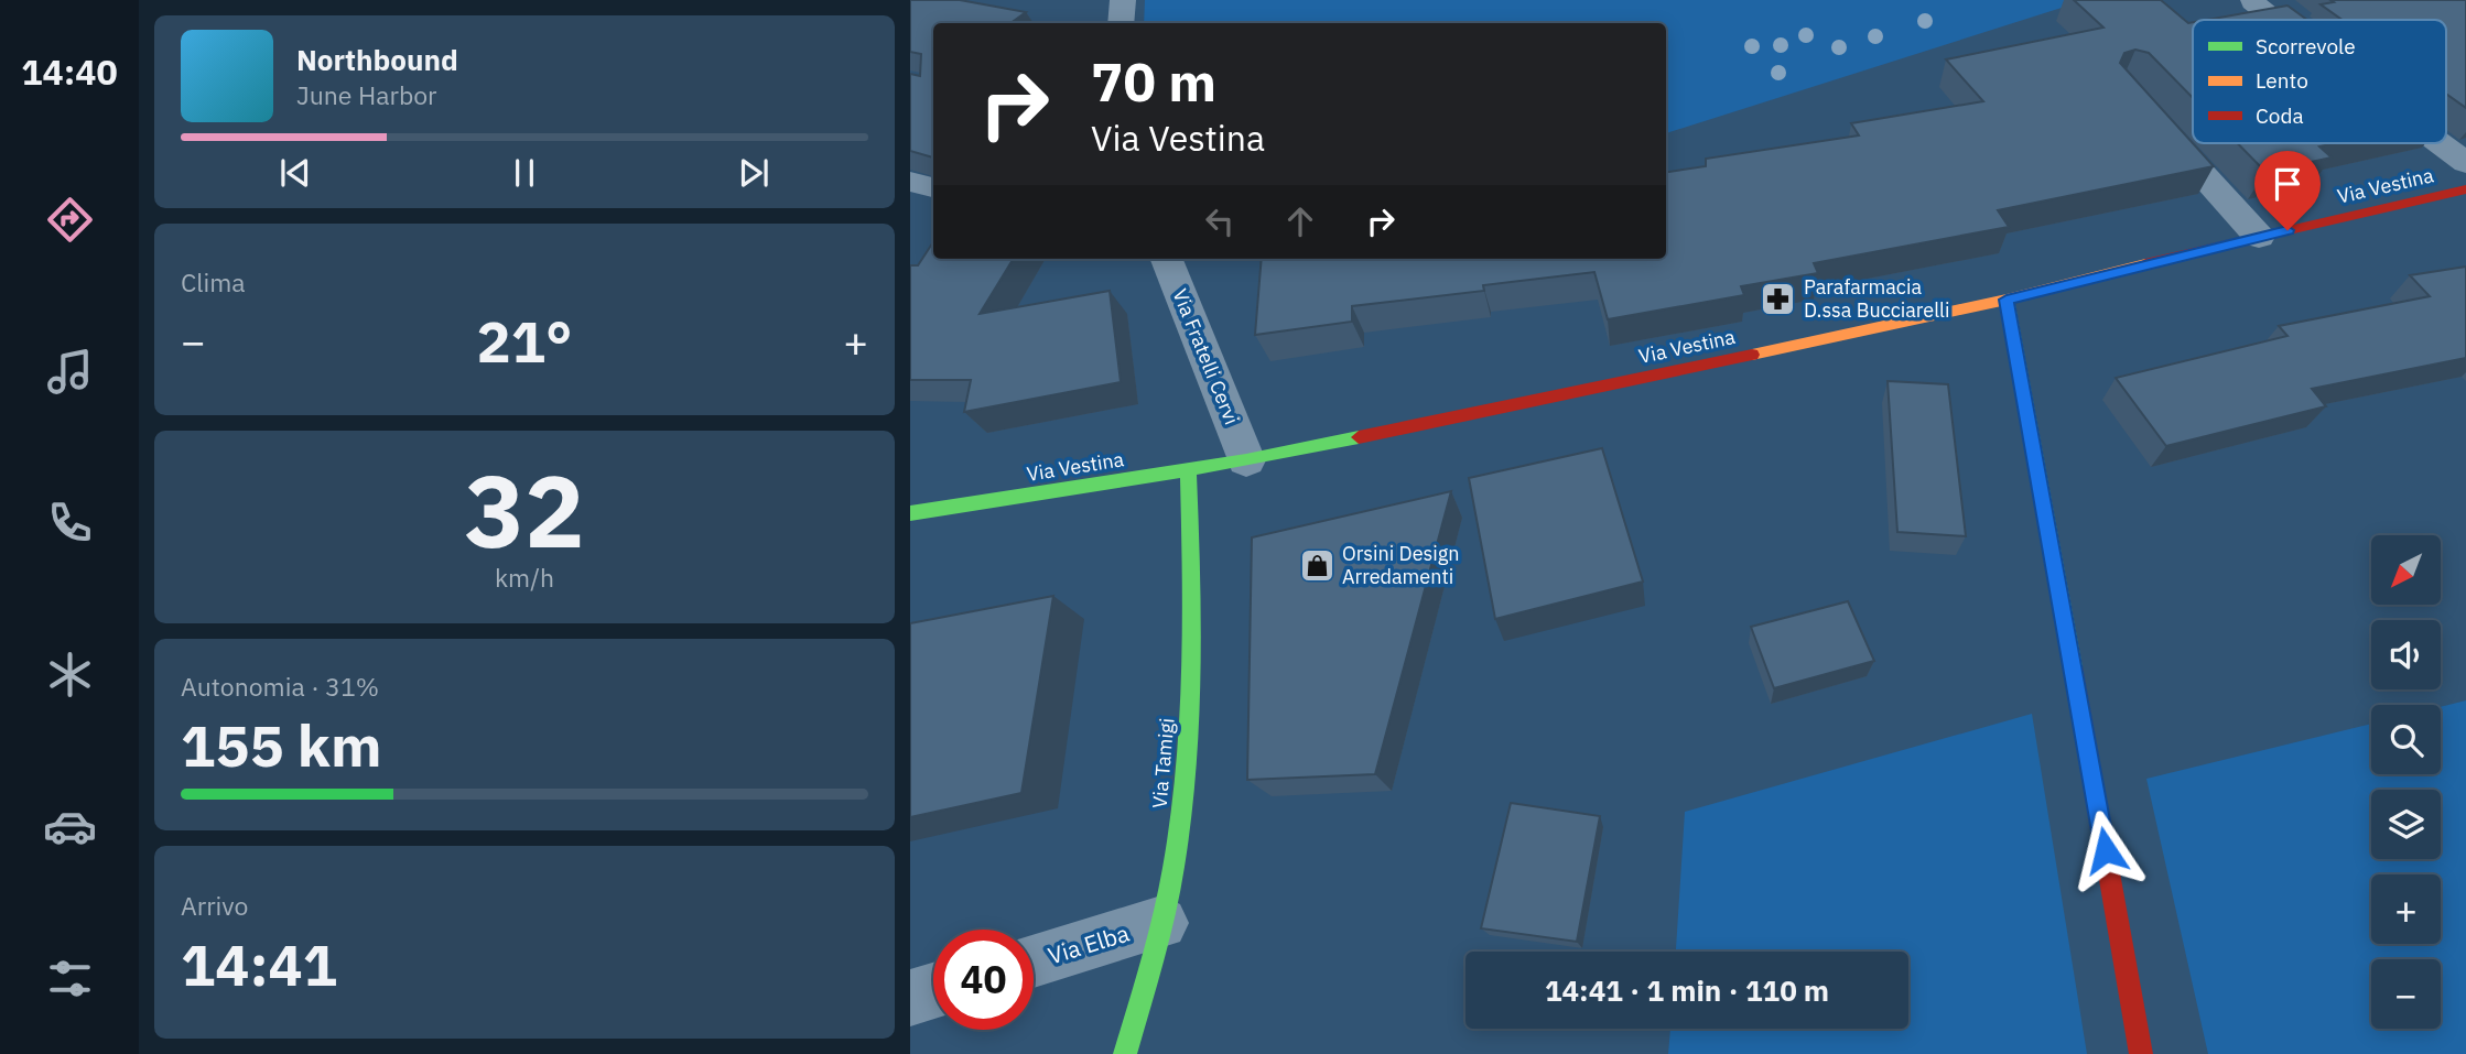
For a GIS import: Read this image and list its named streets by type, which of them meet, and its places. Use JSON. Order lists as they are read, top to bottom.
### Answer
{
  "streets": {
    "main road": ["Via Vestina", "Via Tamigi"],
    "street": ["Via Fratelli Cervi", "Via Elba"]
  },
  "crossings": [
    ["Via Vestina", "Via Fratelli Cervi"],
    ["Via Vestina", "Via Tamigi"],
    ["Via Tamigi", "Via Elba"]
  ],
  "places": {
    "pharmacy": ["Parafarmacia D.ssa Bucciarelli"],
    "shop": ["Orsini Design Arredamenti"]
  },
  "legend": ["Scorrevole", "Lento", "Coda"],
  "north": "bottom left",
  "page": {
    "tabs": "14:40",
    "turn": ["70 m", "Via Vestina"],
    "song": ["Northbound", "June Harbor"],
    "tile": [
      "Clima",
      ["32", "km/h"],
      ["Autonomia · 31%", "155 km"],
      ["Arrivo", "14:41"]
    ],
    "heat": ["−", "21°", "+"],
    "map_buttons": ["+", "−"],
    "limit": "40",
    "trip": "14:41 · 1 min · 110 m"
  }
}
